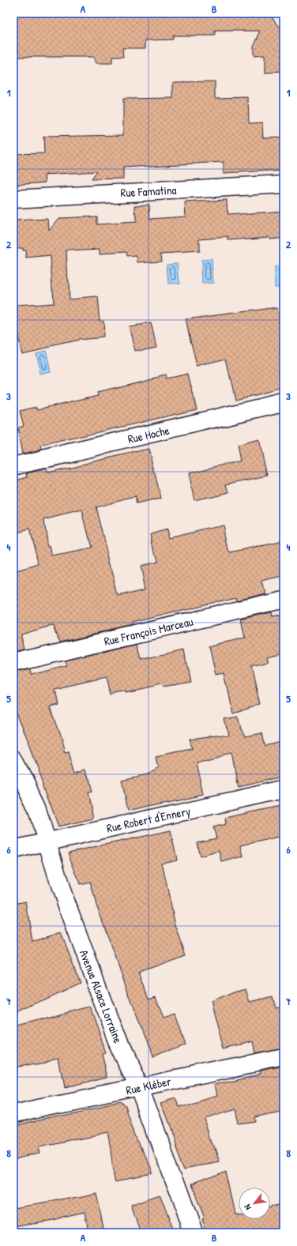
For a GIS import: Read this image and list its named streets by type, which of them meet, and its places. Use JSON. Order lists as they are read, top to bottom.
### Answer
{
  "streets": {
    "street": [
      "Rue Famatina",
      "Rue Hoche",
      "Rue François Marceau",
      "Rue Robert d'Ennery",
      "Avenue Alsace Lorraine",
      "Rue Kléber"
    ]
  },
  "crossings": [
    ["Rue Robert d'Ennery", "Avenue Alsace Lorraine"],
    ["Avenue Alsace Lorraine", "Rue Kléber"]
  ],
  "north": "bottom left",
  "grid": {
    "columns": ["A", "B"],
    "rows": [
      "1",
      "2",
      "3",
      "4",
      "5",
      "6",
      "7",
      "8"
    ]
  }
}
